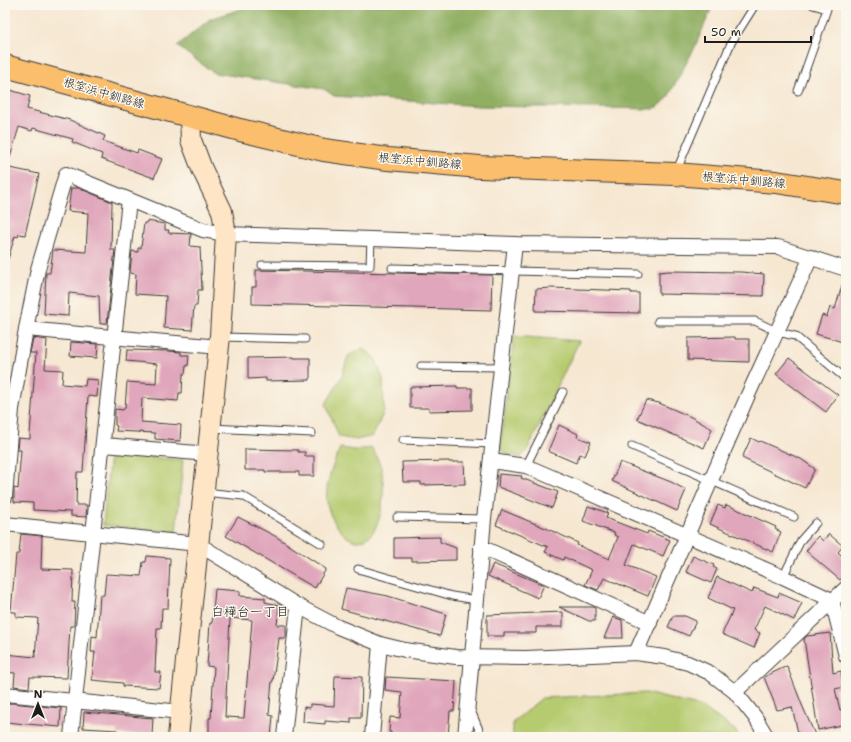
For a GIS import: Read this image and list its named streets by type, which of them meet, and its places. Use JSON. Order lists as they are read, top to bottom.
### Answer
{
  "streets": {
    "main road": ["根室浜中釧路線"]
  },
  "districts": ["白樺台一丁目"],
  "scale_bar": "50 m",
  "north": "top"
}
